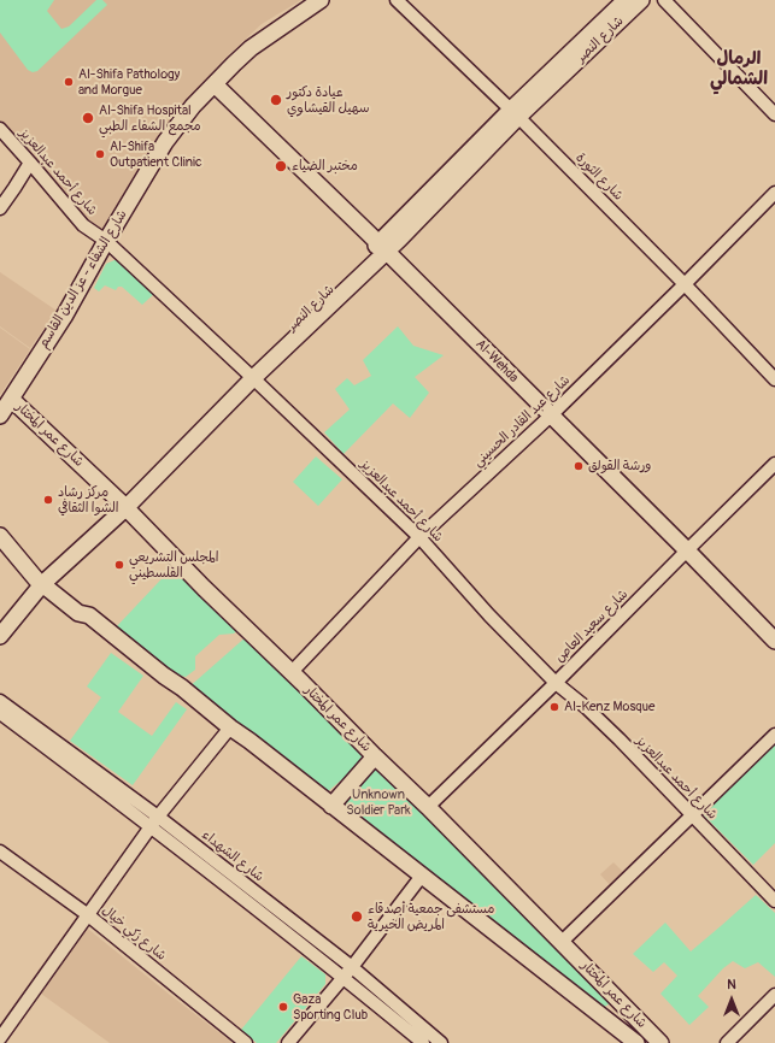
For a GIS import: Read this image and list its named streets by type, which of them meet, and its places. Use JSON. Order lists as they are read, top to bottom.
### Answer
{
  "streets": {
    "main road": [
      "شارع النصر",
      "شارع الشفاء - عز الدين القاسم",
      "Al-Wehda",
      "شارع عمر المختار"
    ],
    "street": [
      "شارع أحمد عبدالعزيز",
      "شارع الثورة",
      "شارع عبد القادر الحسيني",
      "شارع سعيد العاص",
      "شارع الشهداء",
      "شارع زكي خيال"
    ]
  },
  "crossings": [
    ["شارع النصر", "شارع أحمد عبدالعزيز"],
    ["شارع النصر", "شارع الثورة"],
    ["شارع النصر", "Al-Wehda"],
    ["شارع النصر", "شارع عمر المختار"],
    ["شارع أحمد عبدالعزيز", "شارع الشفاء - عز الدين القاسم"],
    ["شارع أحمد عبدالعزيز", "شارع عبد القادر الحسيني"],
    ["شارع أحمد عبدالعزيز", "شارع سعيد العاص"],
    ["شارع الثورة", "شارع عبد القادر الحسيني"],
    ["شارع الشفاء - عز الدين القاسم", "Al-Wehda"],
    ["شارع الشفاء - عز الدين القاسم", "شارع عمر المختار"],
    ["Al-Wehda", "شارع عبد القادر الحسيني"],
    ["Al-Wehda", "شارع سعيد العاص"],
    ["شارع عبد القادر الحسيني", "شارع عمر المختار"],
    ["شارع عمر المختار", "شارع سعيد العاص"]
  ],
  "districts": ["الرمال الشمالي"],
  "parks": ["Unknown Soldier Park"],
  "places": [
    "Al-Shifa Pathology and Morgue",
    "عيادة دكتور سهيل القيشاوي",
    "Al-Shifa Hospital مجمع الشفاء الطبي",
    "Al-Shifa Outpatient Clinic",
    "مختبر الضياء",
    "ورشة القولق",
    "مركز رشاد الشوا الثقافي",
    "المجلس التشريعي الفلسطيني",
    "Al-Kenz Mosque",
    "مستشفى جمعية أصدقاء المريض الخيرية",
    "Gaza Sporting Club"
  ],
  "north": "top"
}
